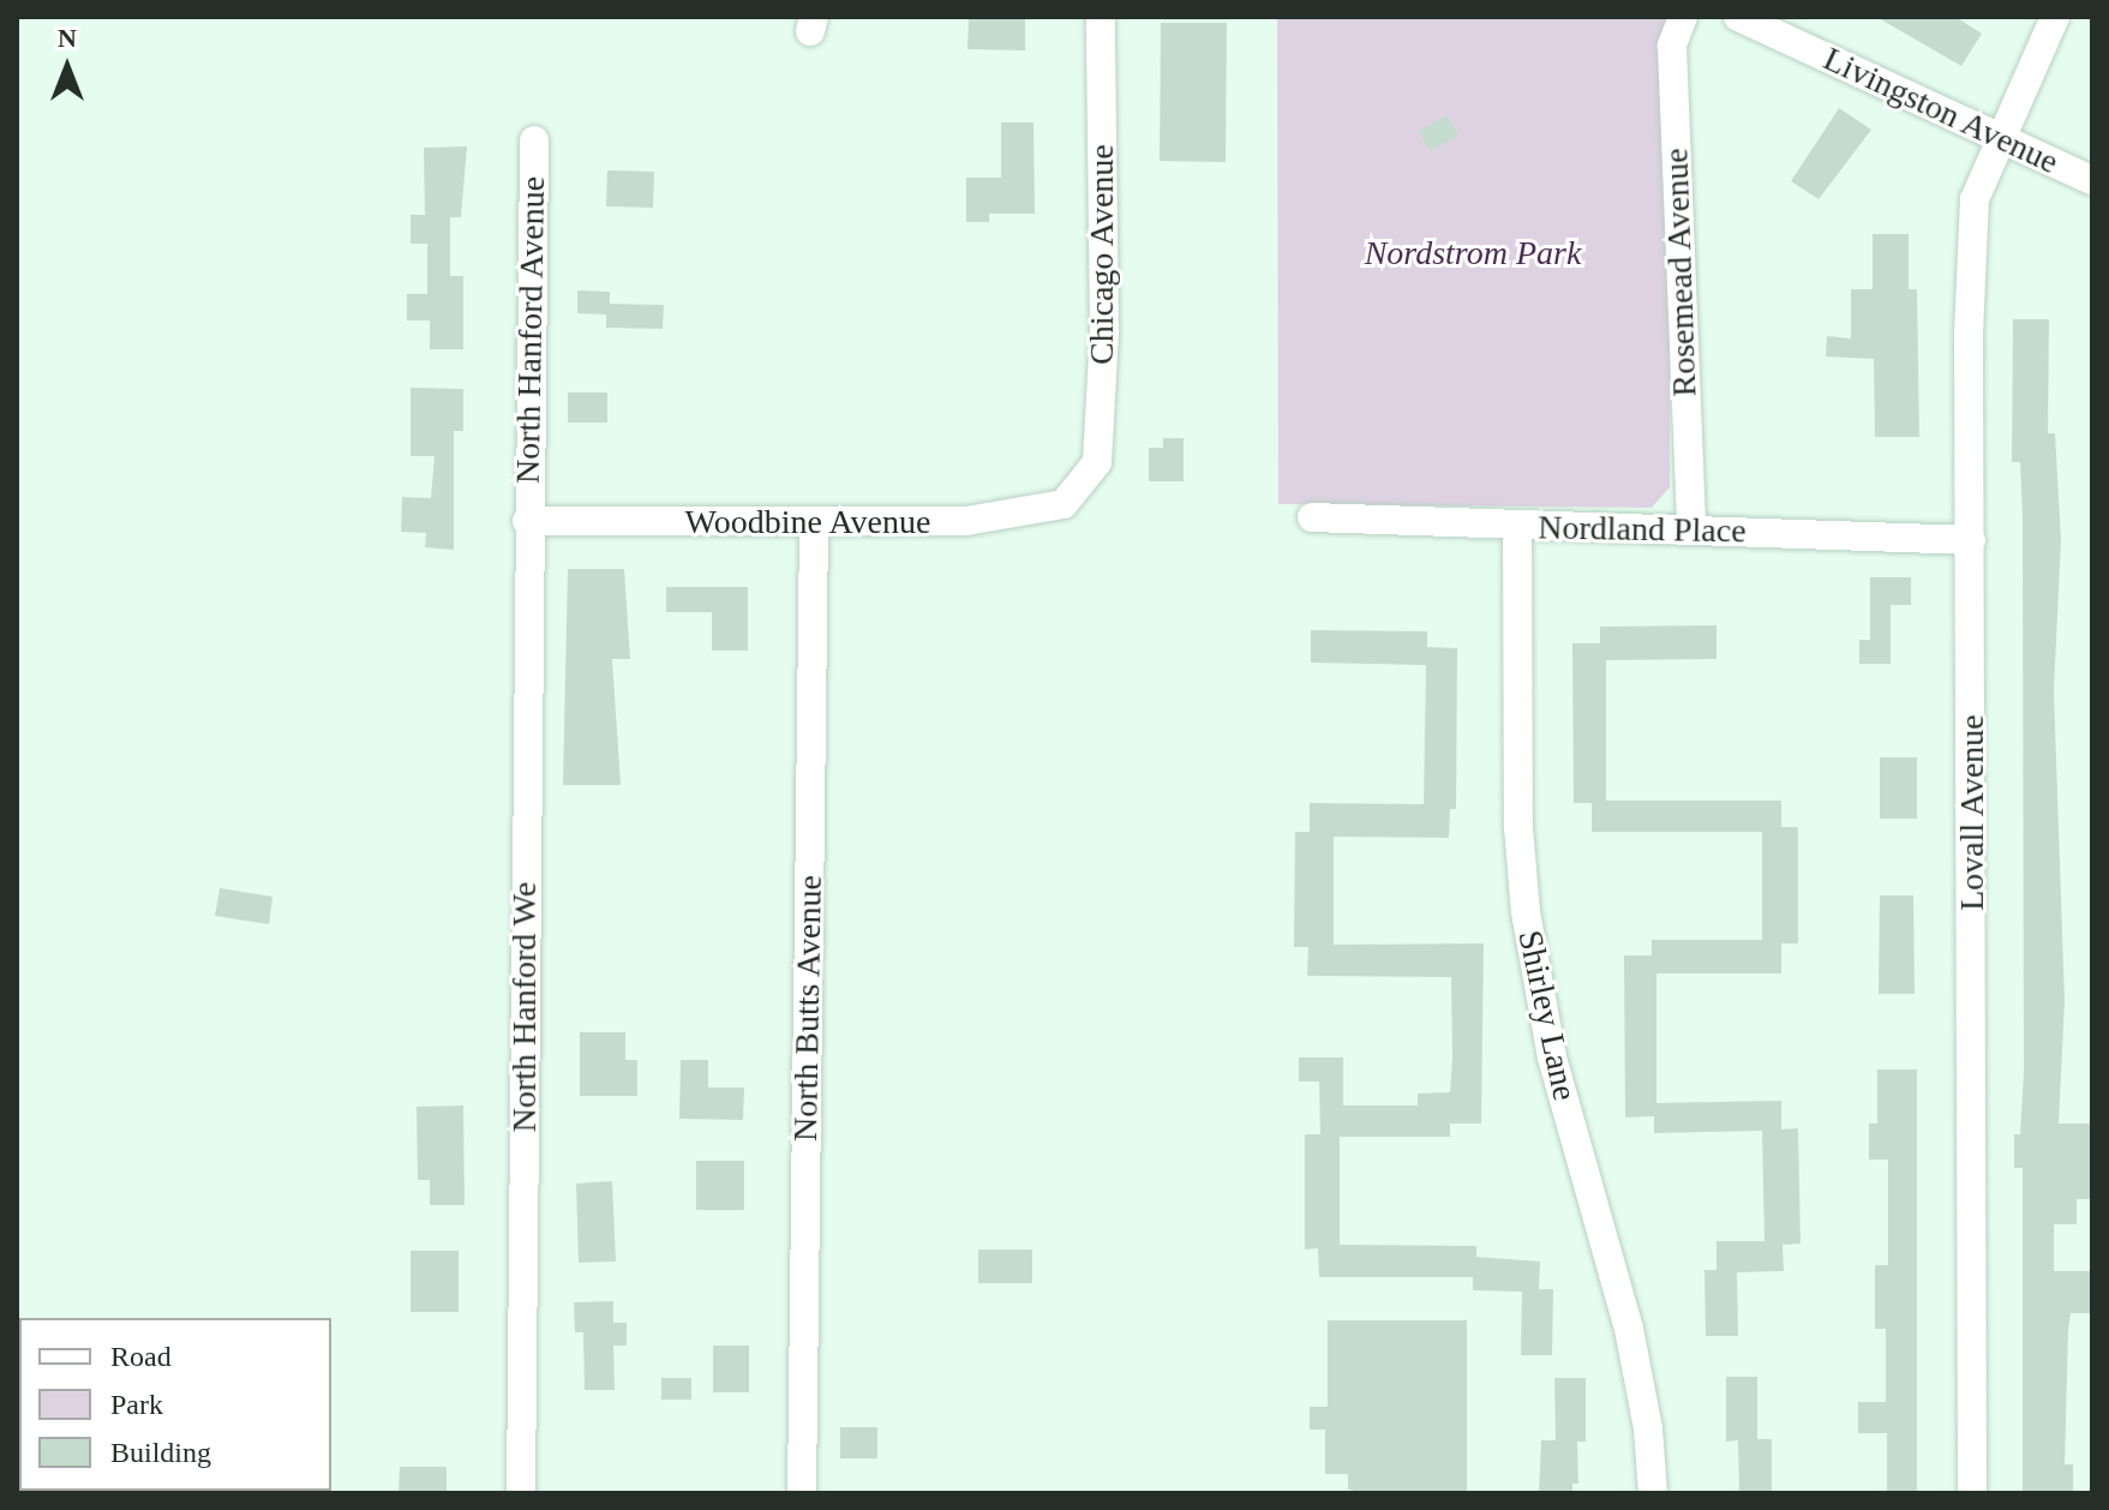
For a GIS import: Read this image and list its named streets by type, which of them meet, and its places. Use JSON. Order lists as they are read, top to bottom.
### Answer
{
  "streets": {
    "street": [
      "Livingston Avenue",
      "Chicago Avenue",
      "Rosemead Avenue",
      "North Hanford Avenue",
      "Woodbine Avenue",
      "Nordland Place",
      "Lovall Avenue",
      "North Hanford We",
      "North Butts Avenue",
      "Shirley Lane"
    ]
  },
  "crossings": [
    ["Livingston Avenue", "Lovall Avenue"],
    ["Chicago Avenue", "Woodbine Avenue"],
    ["Rosemead Avenue", "Nordland Place"],
    ["North Hanford Avenue", "Woodbine Avenue"],
    ["North Hanford Avenue", "North Hanford We"],
    ["Woodbine Avenue", "North Hanford We"],
    ["Woodbine Avenue", "North Butts Avenue"],
    ["Nordland Place", "Lovall Avenue"],
    ["Nordland Place", "Shirley Lane"]
  ],
  "parks": ["Nordstrom Park"],
  "legend": ["Road", "Park", "Building"],
  "north": "top"
}
